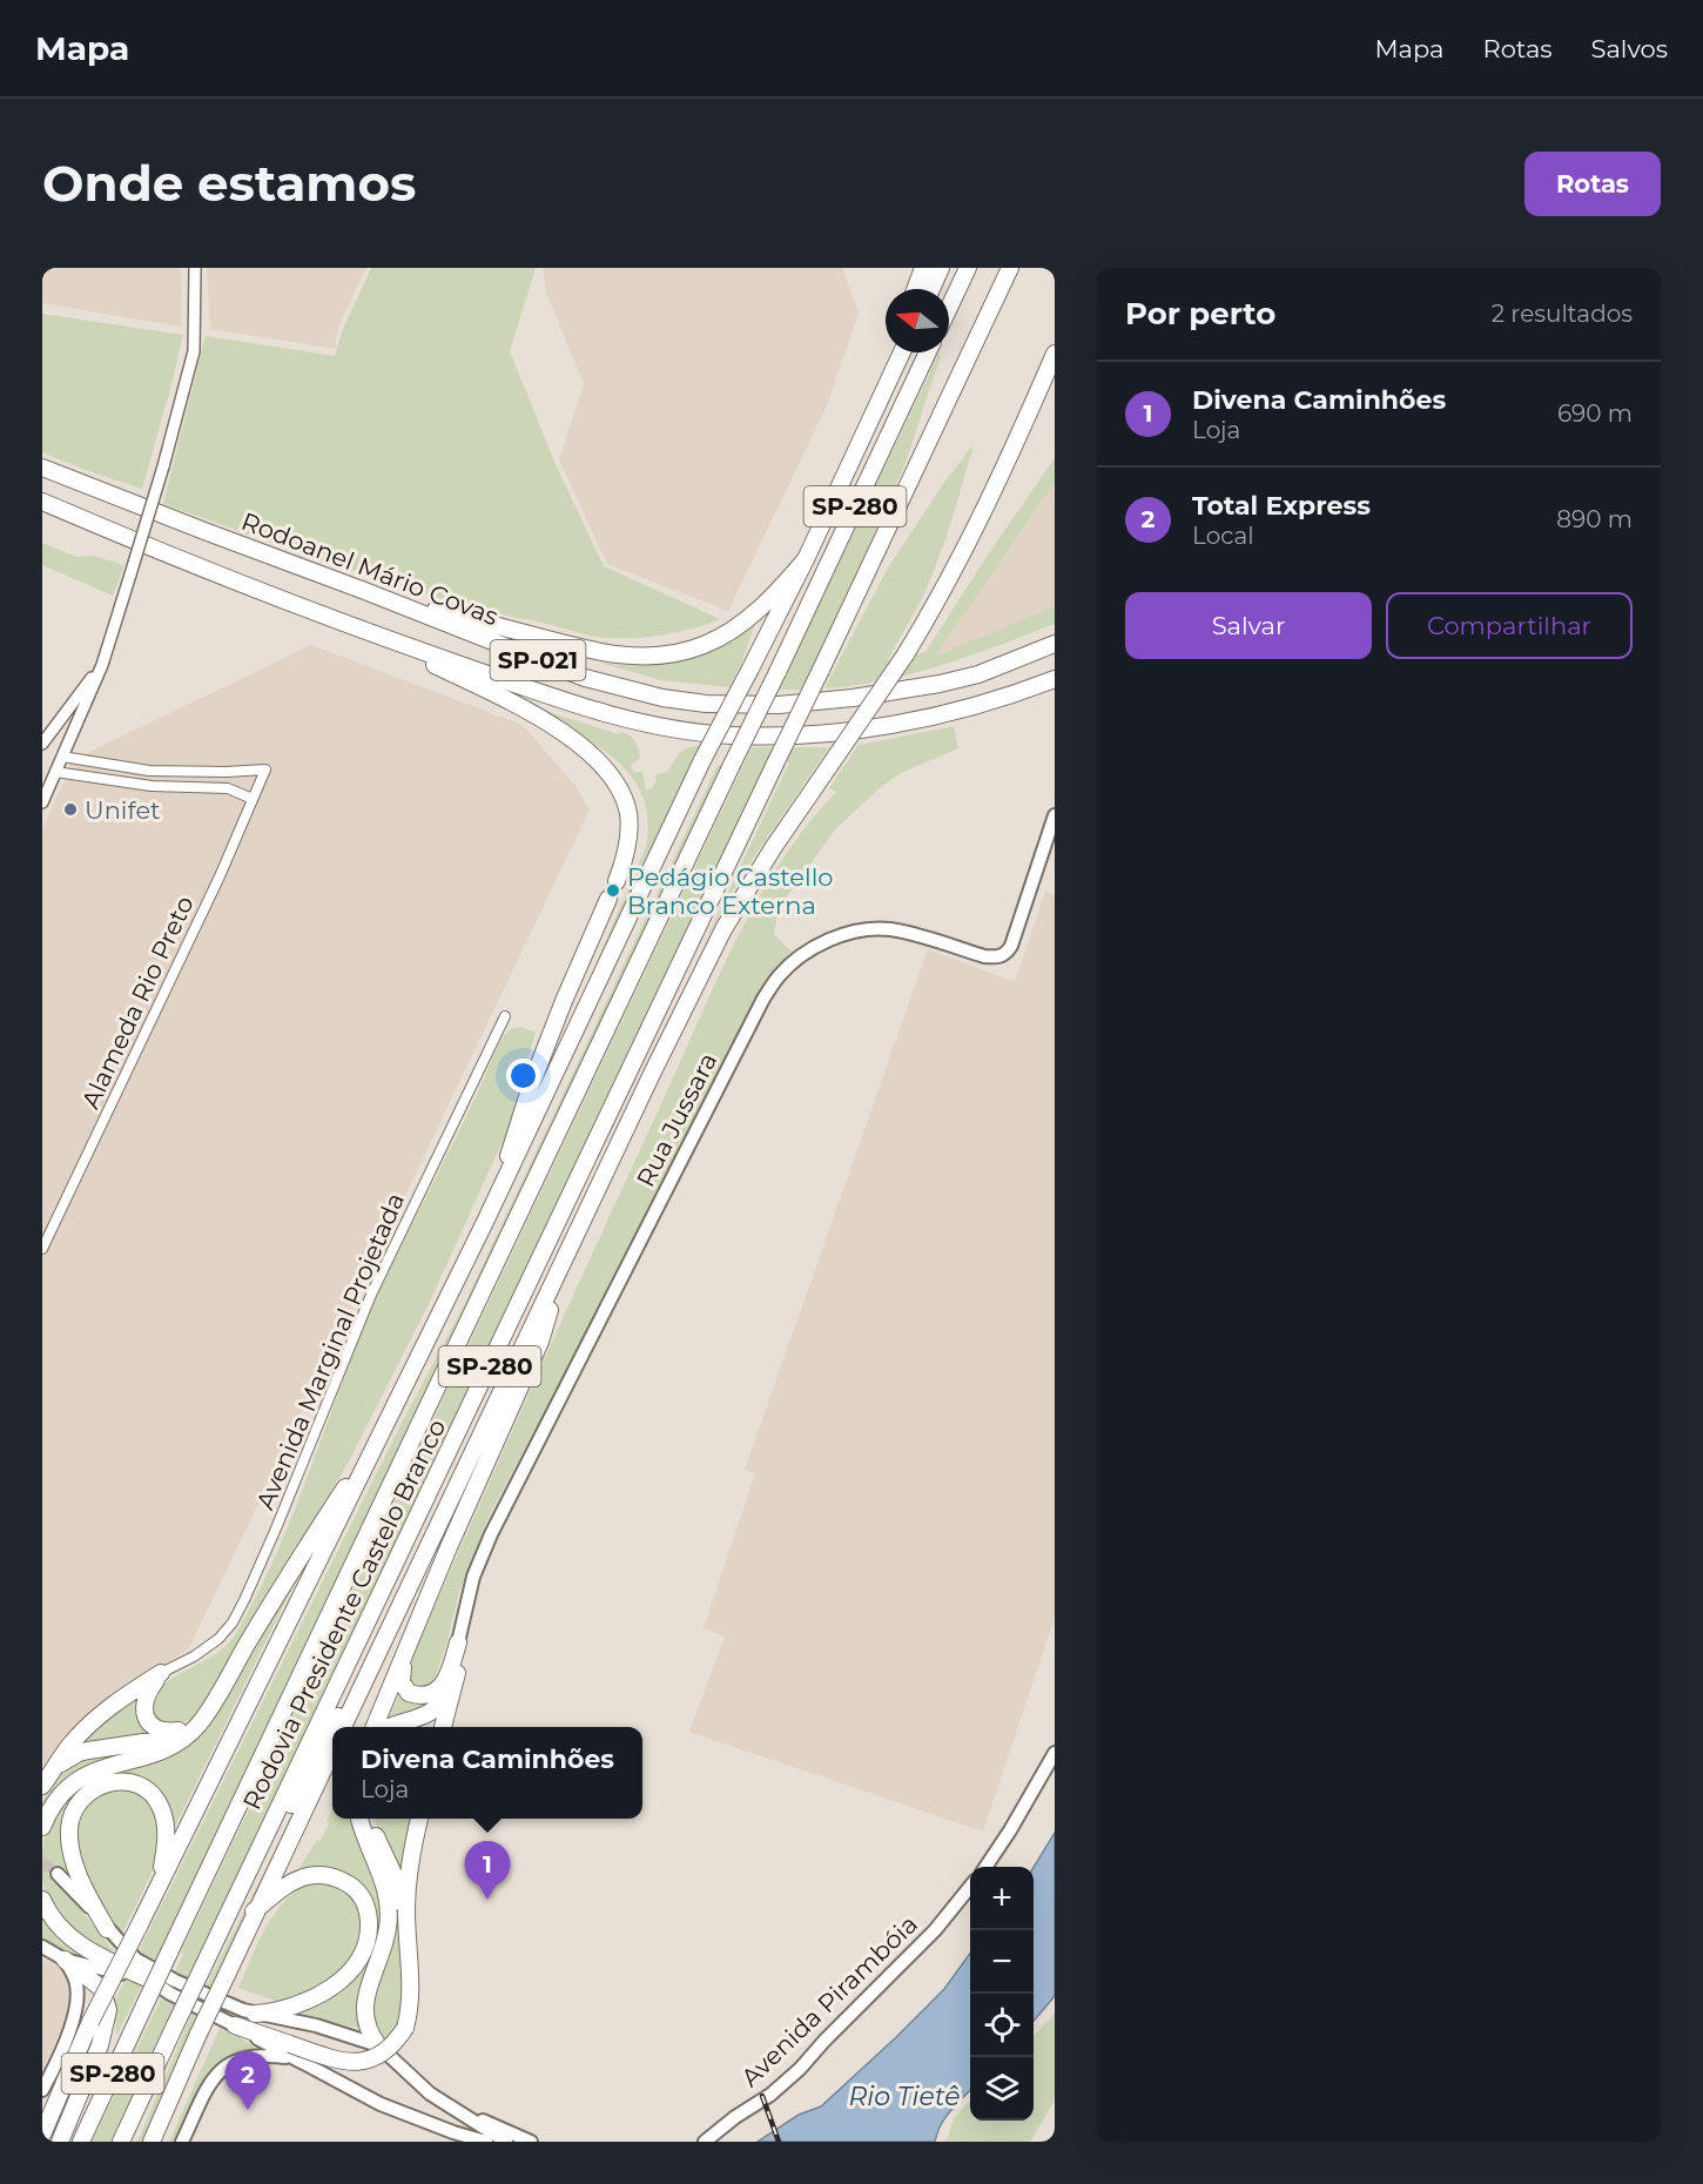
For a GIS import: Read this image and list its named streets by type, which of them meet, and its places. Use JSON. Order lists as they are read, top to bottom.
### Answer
{
  "streets": {
    "highway": [
      "SP-280",
      "Rodoanel Mário Covas",
      "SP-021",
      "Rodovia Presidente Castelo Branco"
    ],
    "main road": ["Rua Jussara", "Avenida Pirambóia"],
    "street": ["Alameda Rio Preto", "Avenida Marginal Projetada"]
  },
  "water": ["Rio Tietê"],
  "places": ["Unifet", "Pedágio Castello Branco Externa"],
  "north": "left",
  "page": {
    "header": "Mapa",
    "nav": ["Mapa", "Rotas", "Salvos"],
    "buttons": [
      "Rotas",
      ["Salvar", "Compartilhar"]
    ],
    "title": "Onde estamos",
    "heading": ["Por perto", "2 resultados"],
    "list": [
      {
        "mark": "1",
        "name": "Divena Caminhões",
        "note": "Loja",
        "value": "690 m"
      },
      {
        "mark": "2",
        "name": "Total Express",
        "note": "Local",
        "value": "890 m"
      }
    ],
    "popup": ["Divena Caminhões", "Loja"],
    "pins": ["1", "2"],
    "map_buttons": ["+", "−"]
  }
}
